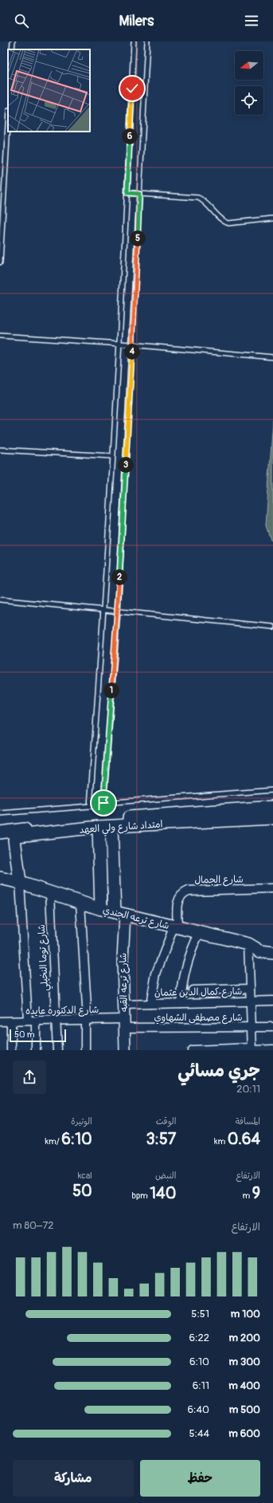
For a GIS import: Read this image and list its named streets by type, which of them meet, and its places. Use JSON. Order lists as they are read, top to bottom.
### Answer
{
  "streets": {
    "main road": ["امتداد شارع ولي العهد", "شارع ترعه الجندي", "شارع ترعه القبه"],
    "street": [
      "شارع الجمال",
      "شارع توما النخيلي",
      "شارع كمال الدين عثمان",
      "شارع الدكتوره عايده",
      "شارع مصطفى الشهاوي"
    ]
  },
  "crossings": [
    ["امتداد شارع ولي العهد", "شارع ترعه القبه"],
    ["شارع الجمال", "شارع ترعه الجندي"],
    ["شارع ترعه الجندي", "شارع توما النخيلي"],
    ["شارع ترعه الجندي", "شارع ترعه القبه"],
    ["شارع توما النخيلي", "شارع الدكتوره عايده"],
    ["شارع ترعه القبه", "شارع كمال الدين عثمان"],
    ["شارع ترعه القبه", "شارع الدكتوره عايده"],
    ["شارع ترعه القبه", "شارع مصطفى الشهاوي"],
    ["شارع الدكتوره عايده", "شارع مصطفى الشهاوي"]
  ],
  "scale_bar": "50 m",
  "north": "left",
  "page": {
    "header": "Milers",
    "pins": [
      "6",
      "5",
      "4",
      "3",
      "2",
      "1"
    ],
    "scale": "50 m",
    "heading": ["جري مسائي", "20:11"],
    "stats": [
      ["المسافة", "0.64 km"],
      ["الوقت", "3:57"],
      ["الوتيرة", "6:10 /km"],
      ["الارتفاع", "9 m"],
      ["النبض", "140 bpm"],
      ["kcal", "50"]
    ],
    "chart": ["الارتفاع", "72–80 m"],
    "list": [
      {
        "name": "100 m",
        "note": "5:51"
      },
      {
        "name": "200 m",
        "note": "6:22"
      },
      {
        "name": "300 m",
        "note": "6:10"
      },
      {
        "name": "400 m",
        "note": "6:11"
      },
      {
        "name": "500 m",
        "note": "6:40"
      },
      {
        "name": "600 m",
        "note": "5:44"
      }
    ],
    "buttons": ["حفظ", "مشاركة"]
  }
}
